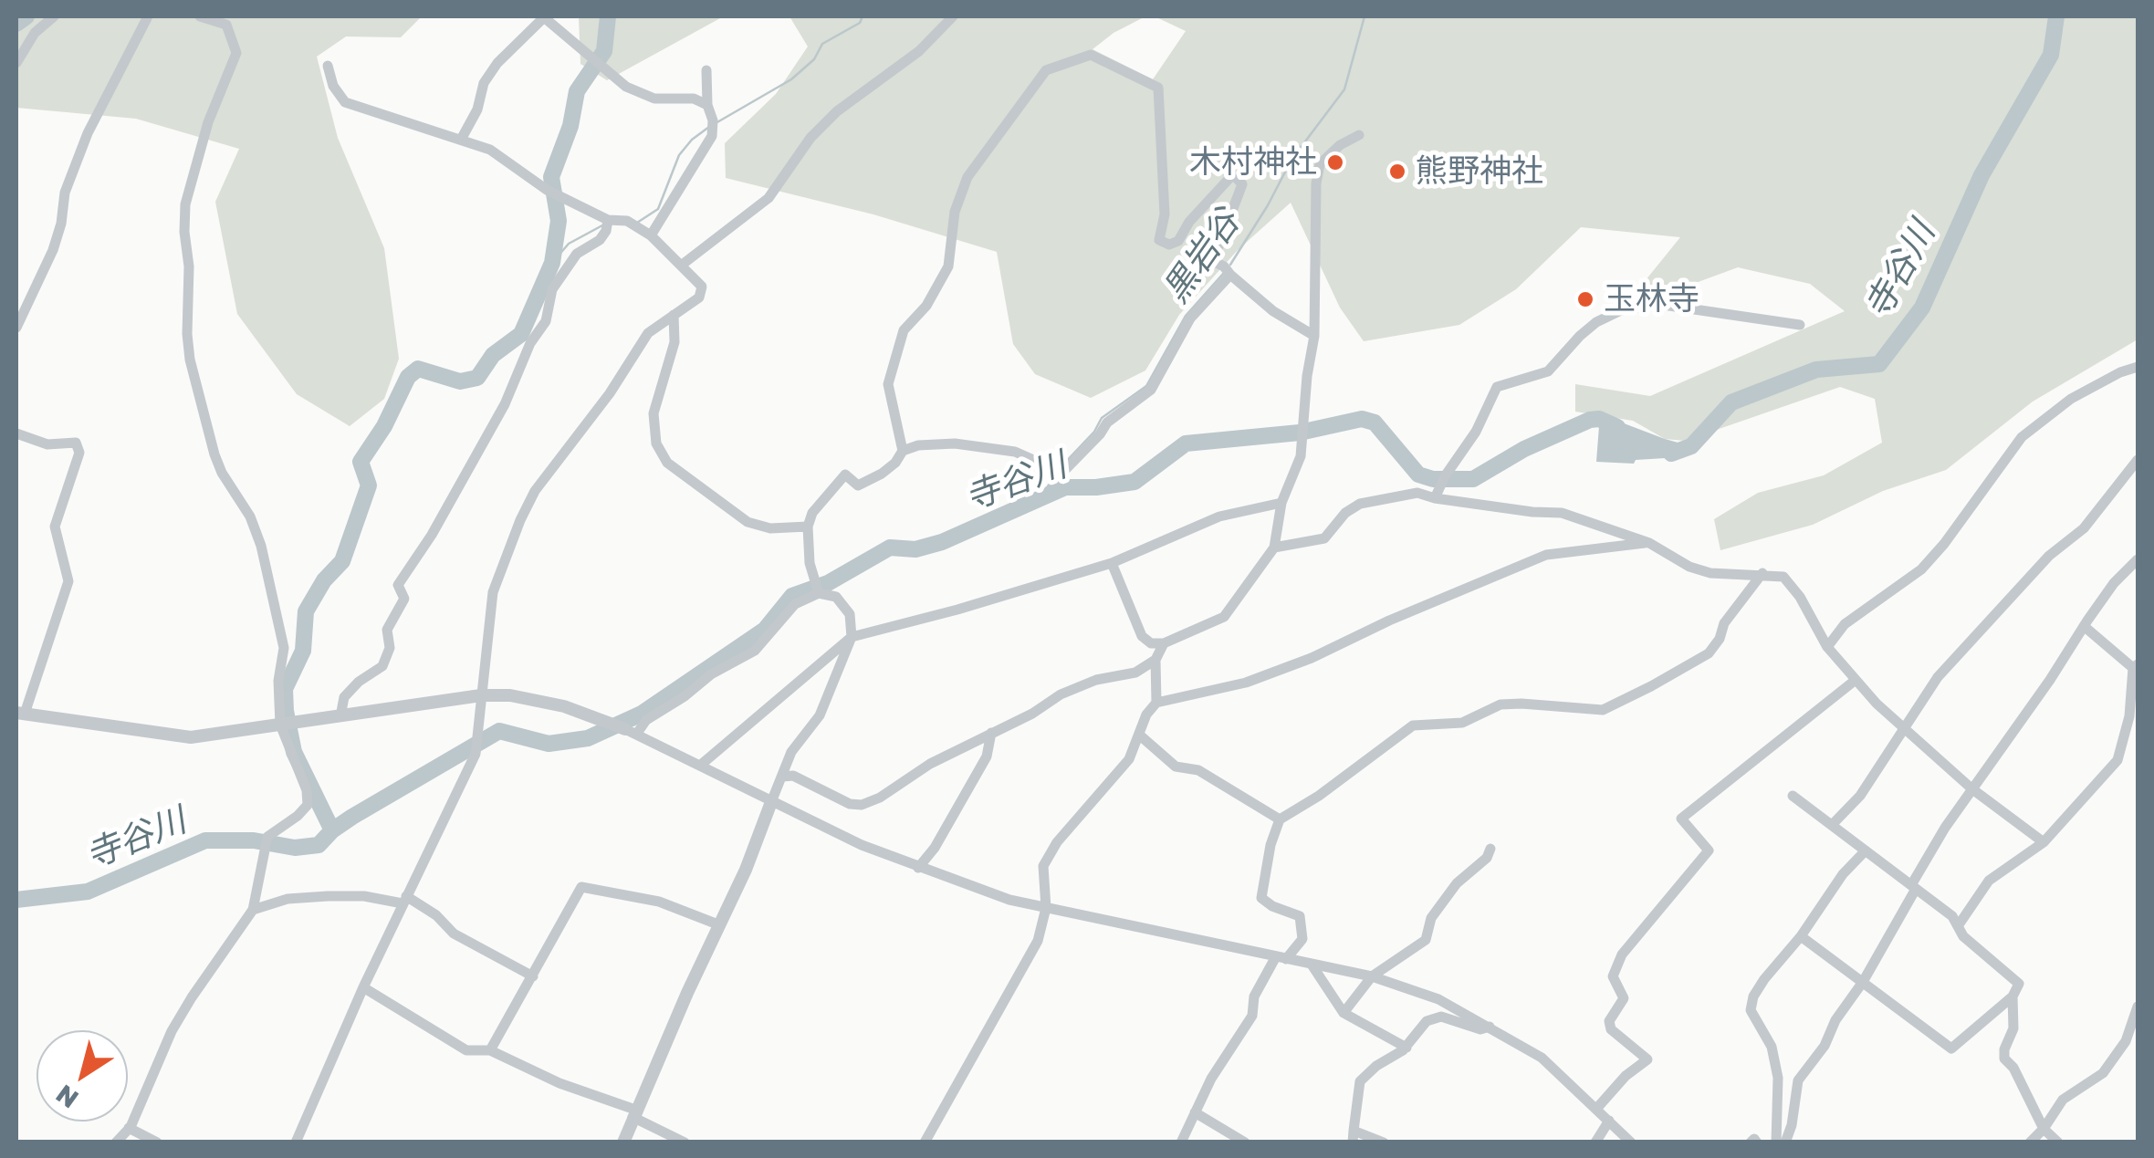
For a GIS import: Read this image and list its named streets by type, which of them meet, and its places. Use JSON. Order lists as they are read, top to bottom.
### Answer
{
  "water": ["黒岩谷", "寺谷川"],
  "places": ["木村神社", "熊野神社", "玉林寺"],
  "north": "bottom left"
}
